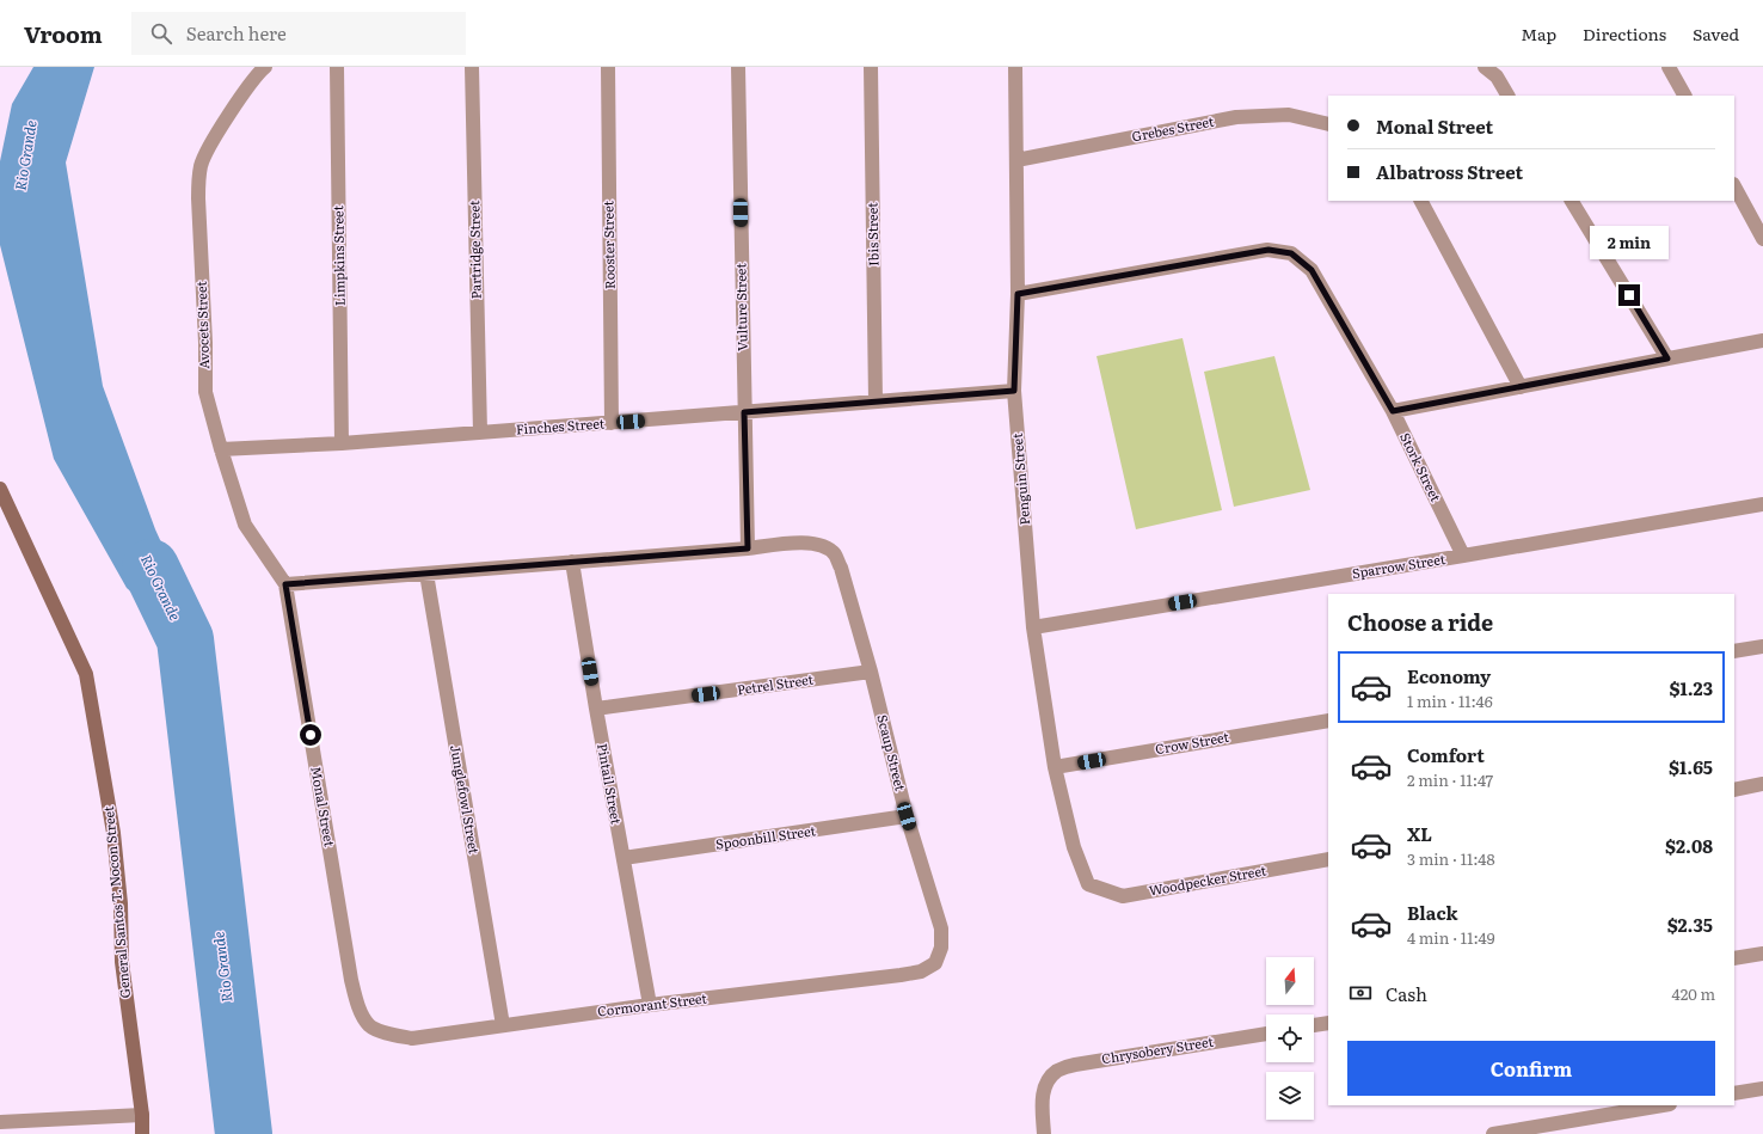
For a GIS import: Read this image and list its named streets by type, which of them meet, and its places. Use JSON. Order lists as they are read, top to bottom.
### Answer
{
  "streets": {
    "main road": ["General Santos T. Nocon Street"],
    "street": [
      "Grebes Street",
      "Ibis Street",
      "Rooster Street",
      "Partridge Street",
      "Limpkins Street",
      "Vulture Street",
      "Avocets Street",
      "Finches Street",
      "Stork Street",
      "Penguin Street",
      "Sparrow Street",
      "Petrel Street",
      "Crow Street",
      "Scaup Street",
      "Pintail Street",
      "Junglefowl Street",
      "Monal Street",
      "Spoonbill Street",
      "Woodpecker Street",
      "Cormorant Street",
      "Chrysobery Street"
    ]
  },
  "crossings": [
    ["Grebes Street", "Penguin Street"],
    ["Ibis Street", "Finches Street"],
    ["Rooster Street", "Finches Street"],
    ["Partridge Street", "Finches Street"],
    ["Limpkins Street", "Finches Street"],
    ["Vulture Street", "Finches Street"],
    ["Vulture Street", "Scaup Street"],
    ["Avocets Street", "Finches Street"],
    ["Avocets Street", "Monal Street"],
    ["Finches Street", "Penguin Street"],
    ["Stork Street", "Penguin Street"],
    ["Stork Street", "Sparrow Street"],
    ["Penguin Street", "Sparrow Street"],
    ["Penguin Street", "Crow Street"],
    ["Penguin Street", "Woodpecker Street"],
    ["Petrel Street", "Scaup Street"],
    ["Petrel Street", "Pintail Street"],
    ["Scaup Street", "Spoonbill Street"],
    ["Scaup Street", "Cormorant Street"],
    ["Pintail Street", "Spoonbill Street"],
    ["Pintail Street", "Cormorant Street"],
    ["Junglefowl Street", "Cormorant Street"],
    ["Monal Street", "Cormorant Street"]
  ],
  "water": ["Rio Grande"],
  "north": "top",
  "page": {
    "header": "Vroom",
    "search": "Search here",
    "nav": ["Map", "Directions", "Saved"],
    "banner": ["Monal Street", "Albatross Street"],
    "bubble": "2 min",
    "heading": "Choose a ride",
    "list": [
      {
        "name": "Economy",
        "note": "1 min · 11:46",
        "value": "$1.23"
      },
      {
        "name": "Comfort",
        "note": "2 min · 11:47",
        "value": "$1.65"
      },
      {
        "name": "XL",
        "note": "3 min · 11:48",
        "value": "$2.08"
      },
      {
        "name": "Black",
        "note": "4 min · 11:49",
        "value": "$2.35"
      }
    ],
    "pay": ["Cash", "420 m"],
    "buttons": "Confirm"
  }
}
